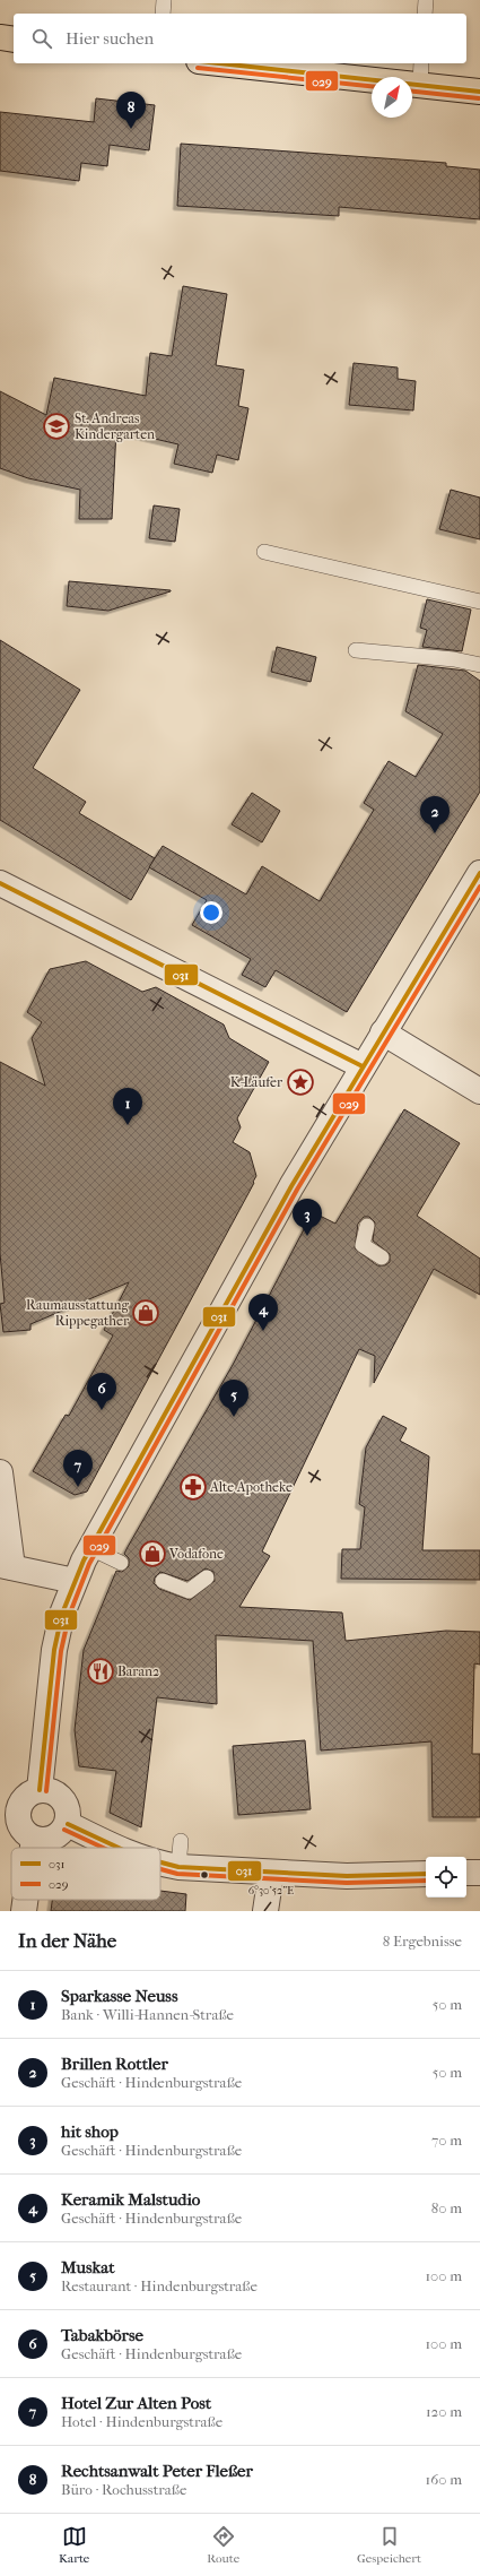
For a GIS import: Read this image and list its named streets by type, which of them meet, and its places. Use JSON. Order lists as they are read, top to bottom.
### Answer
{
  "places": {
    "school or university": ["St. Andreas Kindergarten"],
    "place": ["K-Läufer"],
    "shop": ["Raumausstattung Rippegather", "Vodafone"],
    "pharmacy": ["Alte Apotheke"],
    "restaurant": ["Baran2"]
  },
  "lines": ["transit line 031", "transit line 029"],
  "legend": ["031", "029"],
  "north": "top right",
  "page": {
    "search": "Hier suchen",
    "pins": [
      "8",
      "2",
      "1",
      "3",
      "4",
      "6",
      "5",
      "7"
    ],
    "heading": ["In der Nähe", "8 Ergebnisse"],
    "list": [
      {
        "mark": "1",
        "name": "Sparkasse Neuss",
        "note": "Bank · Willi-Hannen-Straße",
        "value": "50 m"
      },
      {
        "mark": "2",
        "name": "Brillen Rottler",
        "note": "Geschäft · Hindenburgstraße",
        "value": "50 m"
      },
      {
        "mark": "3",
        "name": "hit shop",
        "note": "Geschäft · Hindenburgstraße",
        "value": "70 m"
      },
      {
        "mark": "4",
        "name": "Keramik Malstudio",
        "note": "Geschäft · Hindenburgstraße",
        "value": "80 m"
      },
      {
        "mark": "5",
        "name": "Muskat",
        "note": "Restaurant · Hindenburgstraße",
        "value": "100 m"
      },
      {
        "mark": "6",
        "name": "Tabakbörse",
        "note": "Geschäft · Hindenburgstraße",
        "value": "100 m"
      },
      {
        "mark": "7",
        "name": "Hotel Zur Alten Post",
        "note": "Hotel · Hindenburgstraße",
        "value": "120 m"
      },
      {
        "mark": "8",
        "name": "Rechtsanwalt Peter Fleßer",
        "note": "Büro · Rochusstraße",
        "value": "160 m"
      }
    ],
    "nav": ["Karte", "Route", "Gespeichert"]
  },
  "coordinates": ["6°30'52\"E"]
}
